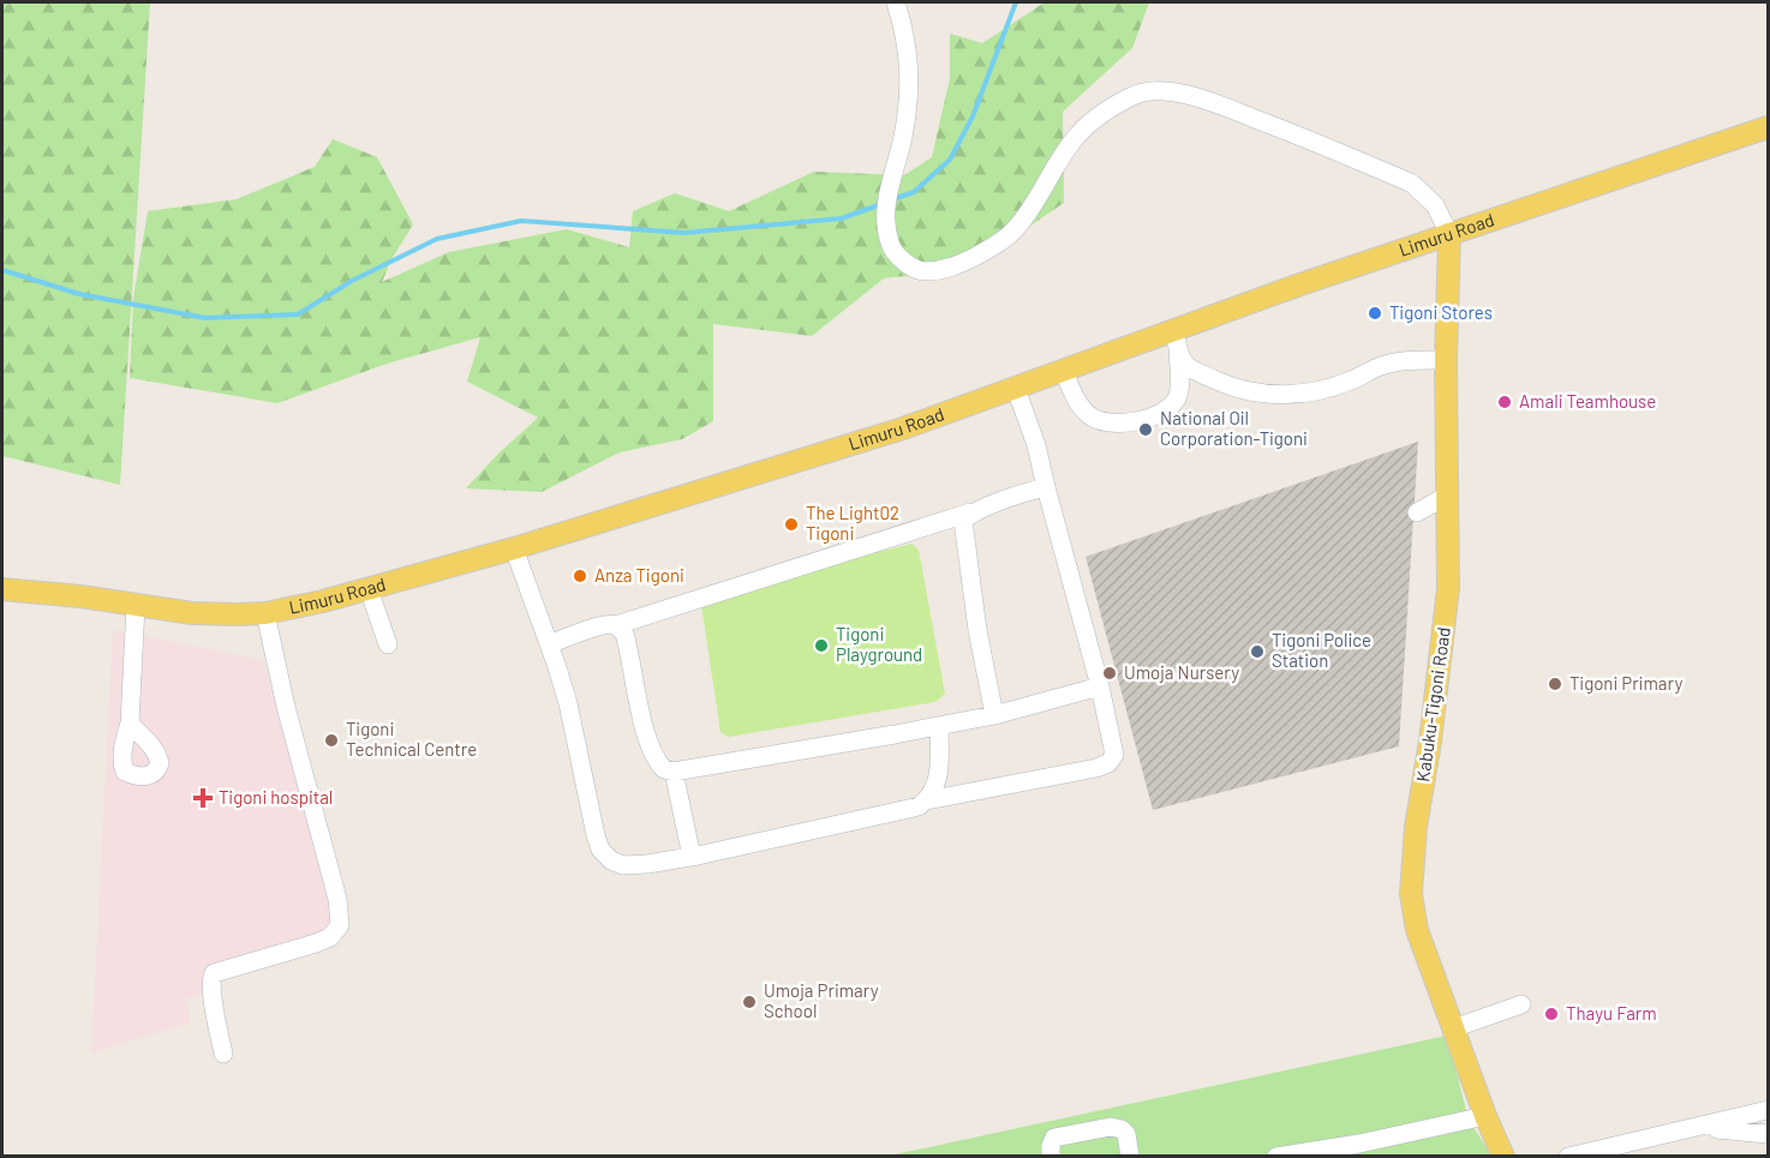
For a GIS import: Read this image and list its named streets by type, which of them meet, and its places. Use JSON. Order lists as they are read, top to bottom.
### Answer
{
  "streets": {
    "main road": ["Limuru Road", "Kabuku-Tigoni Road"]
  },
  "crossings": [
    ["Limuru Road", "Kabuku-Tigoni Road"]
  ],
  "places": {
    "other": [
      "Tigoni Stores",
      "Amali Teamhouse",
      "National Oil Corporation-Tigoni",
      "The Light02 Tigoni",
      "Anza Tigoni",
      "Tigoni Playground",
      "Tigoni Police Station",
      "Umoja Nursery",
      "Tigoni Primary",
      "Tigoni Technical Centre",
      "Umoja Primary School",
      "Thayu Farm"
    ],
    "health": ["Tigoni hospital"]
  }
}
